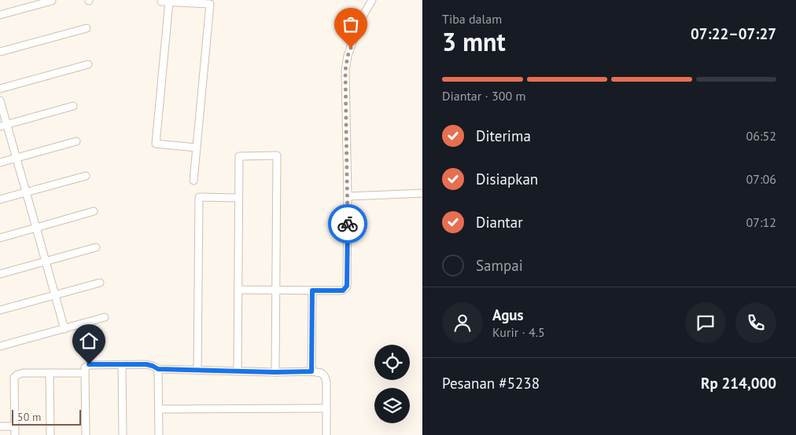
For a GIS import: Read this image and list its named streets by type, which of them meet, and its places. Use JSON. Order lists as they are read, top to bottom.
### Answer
{
  "scale_bar": "50 m",
  "page": {
    "heading": ["3 mnt", "Tiba dalam", "07:22–07:27"],
    "panel": [
      "Agus",
      "Kurir · 4.5",
      "Pesanan #5238",
      "Rp 214,000"
    ],
    "bar": "Diantar · 300 m",
    "list": [
      ["Diterima", "06:52"],
      ["Disiapkan", "07:06"],
      ["Diantar", "07:12"],
      "Sampai"
    ],
    "scale": "50 m"
  }
}
